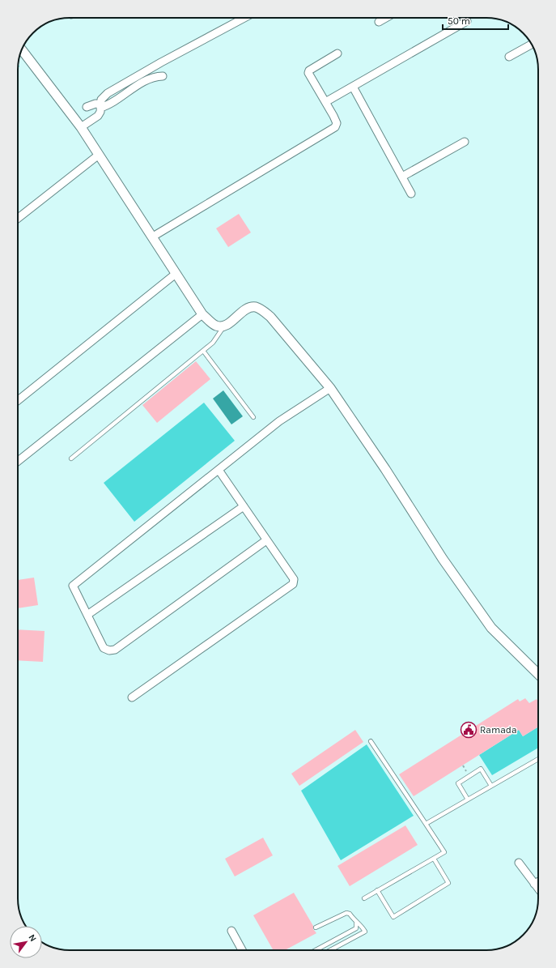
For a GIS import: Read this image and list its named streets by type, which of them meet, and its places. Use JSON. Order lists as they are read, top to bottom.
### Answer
{
  "places": {
    "public building": ["Ramada"]
  },
  "scale_bar": "50 m",
  "north": "top right"
}
